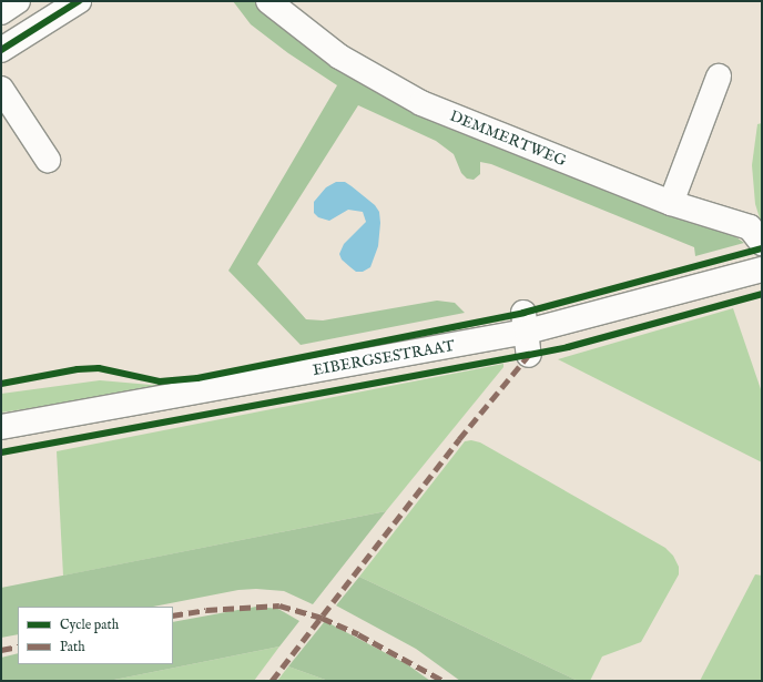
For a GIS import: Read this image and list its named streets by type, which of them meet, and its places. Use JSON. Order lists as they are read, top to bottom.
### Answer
{
  "streets": {
    "main road": ["DEMMERTWEG", "EIBERGSESTRAAT"]
  },
  "legend": ["Cycle path", "Path"]
}
